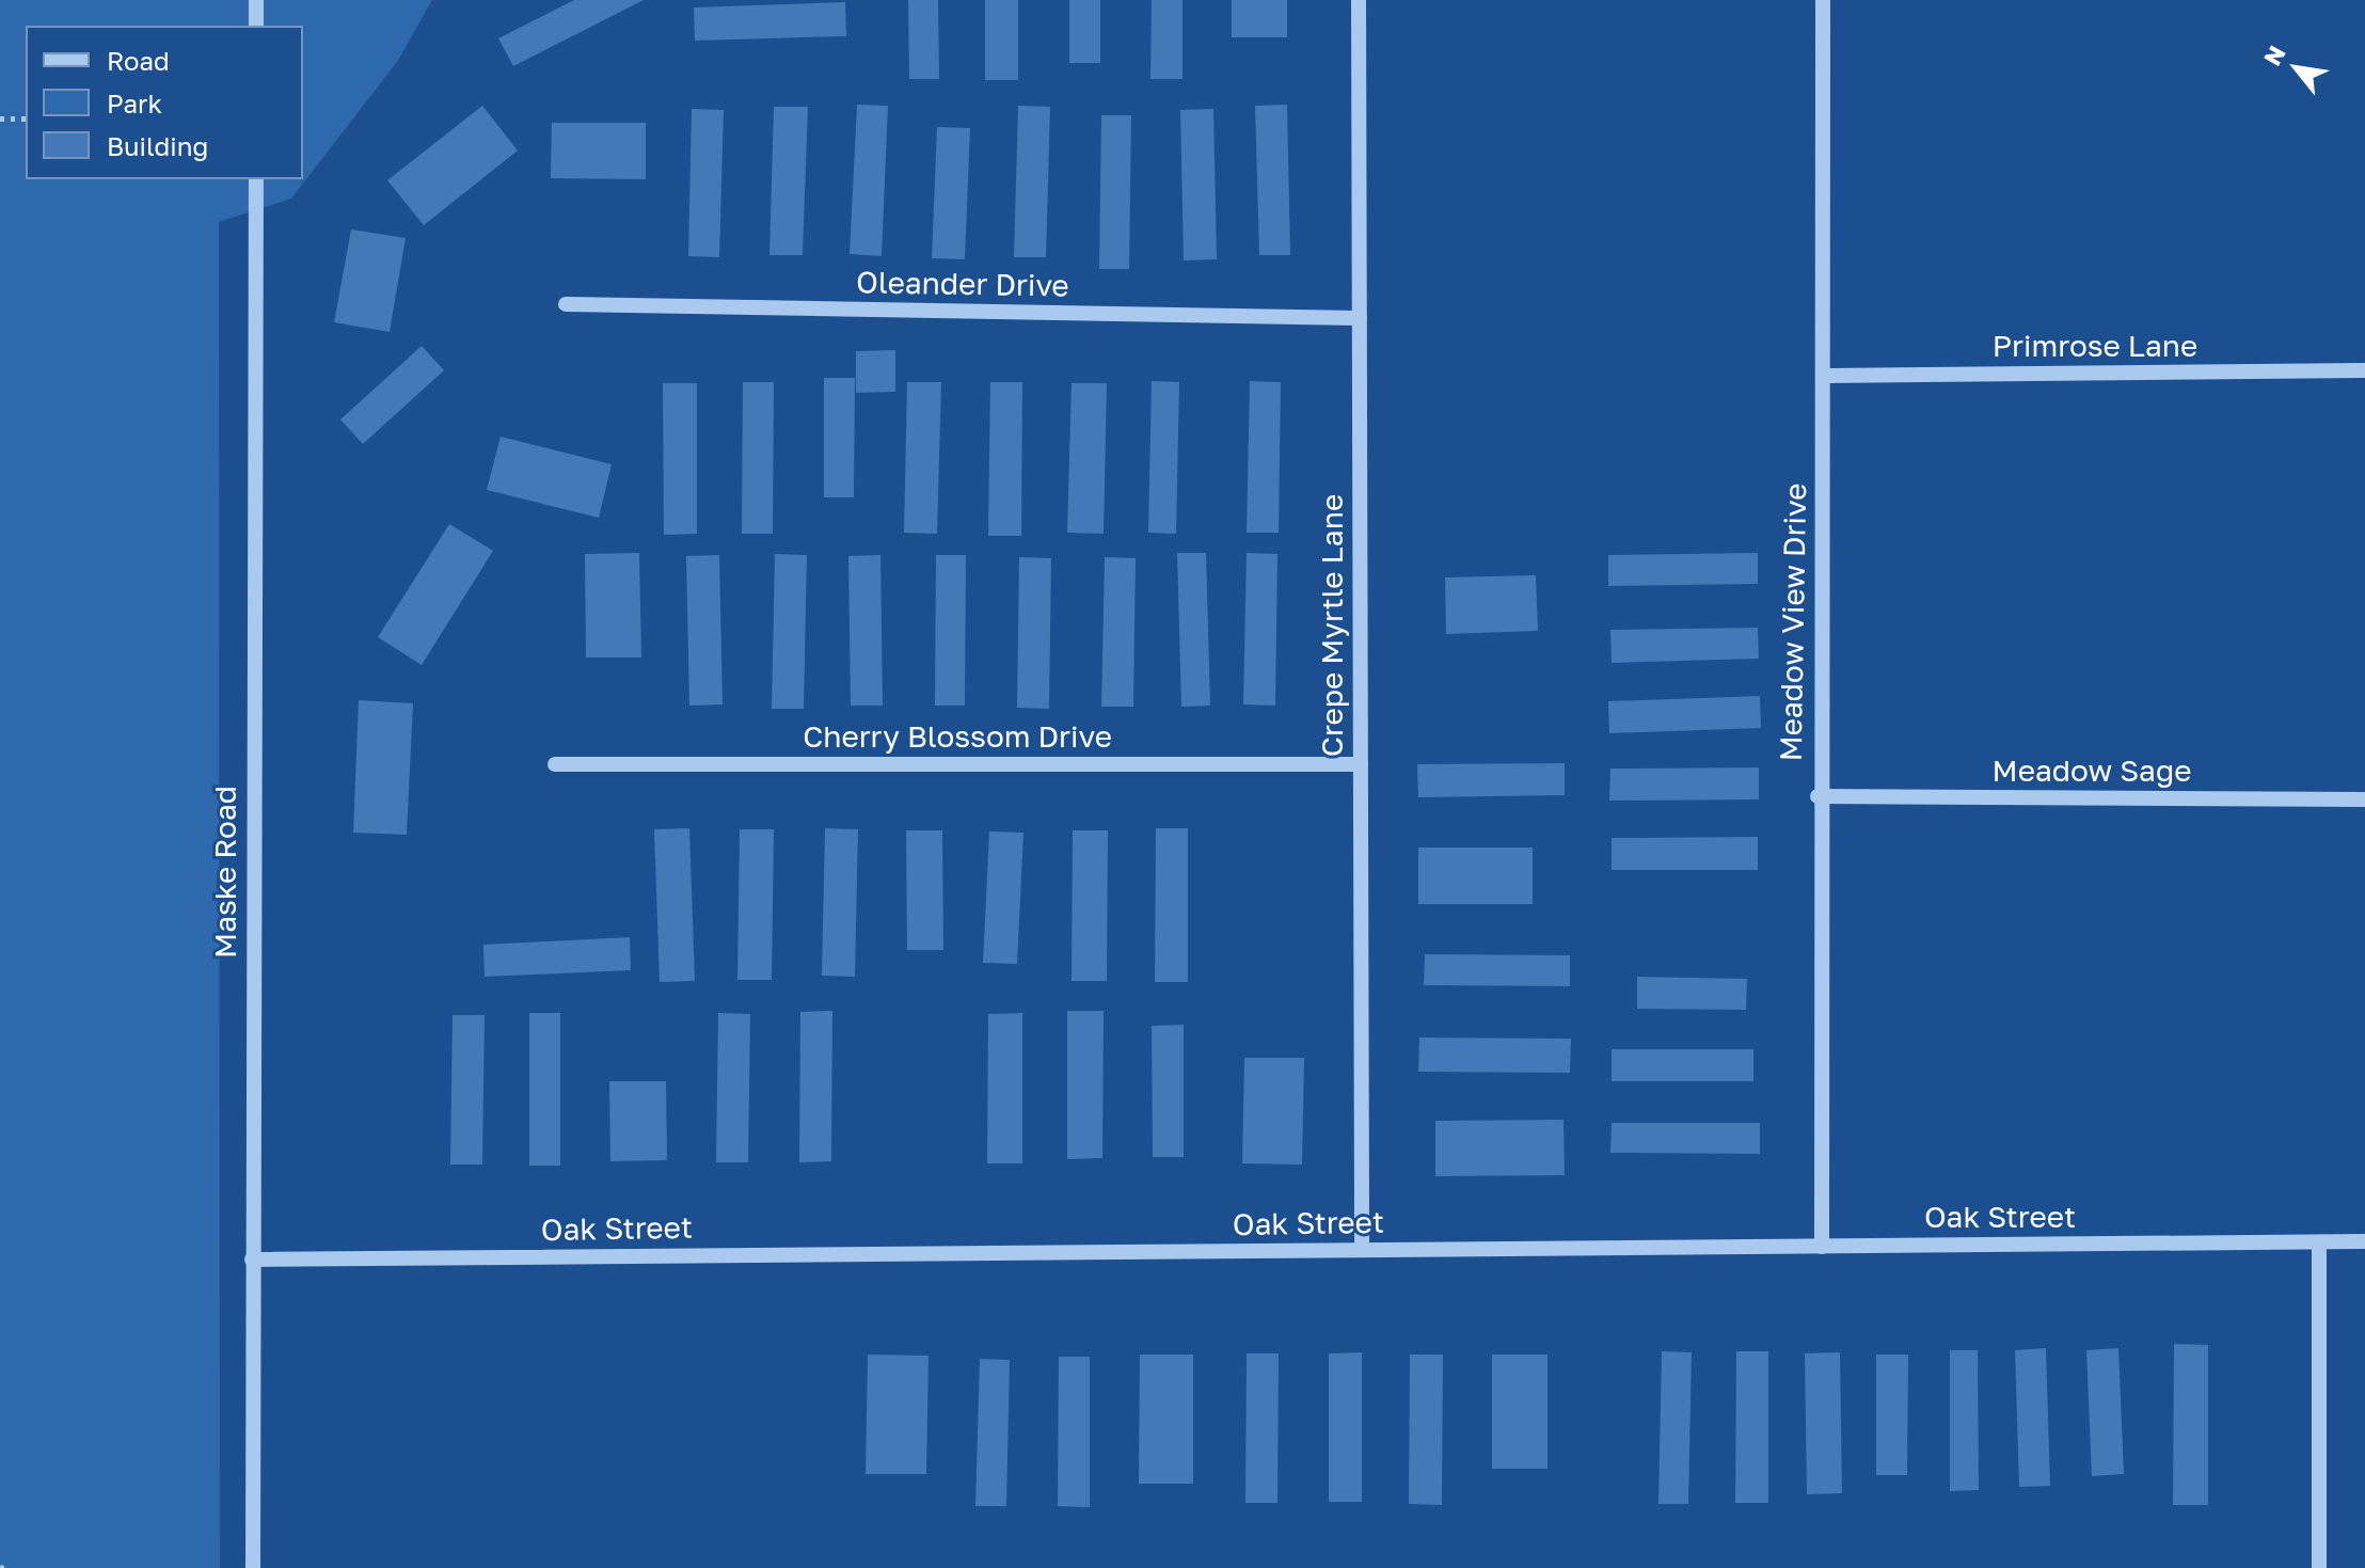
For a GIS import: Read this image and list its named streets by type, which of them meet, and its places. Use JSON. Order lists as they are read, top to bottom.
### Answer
{
  "streets": {
    "street": [
      "Oleander Drive",
      "Primrose Lane",
      "Meadow View Drive",
      "Crepe Myrtle Lane",
      "Cherry Blossom Drive",
      "Meadow Sage",
      "Maske Road",
      "Oak Street"
    ]
  },
  "crossings": [
    ["Oleander Drive", "Crepe Myrtle Lane"],
    ["Primrose Lane", "Meadow View Drive"],
    ["Meadow View Drive", "Meadow Sage"],
    ["Meadow View Drive", "Oak Street"],
    ["Crepe Myrtle Lane", "Cherry Blossom Drive"],
    ["Crepe Myrtle Lane", "Oak Street"],
    ["Maske Road", "Oak Street"]
  ],
  "legend": ["Road", "Park", "Building"],
  "north": "top left"
}
